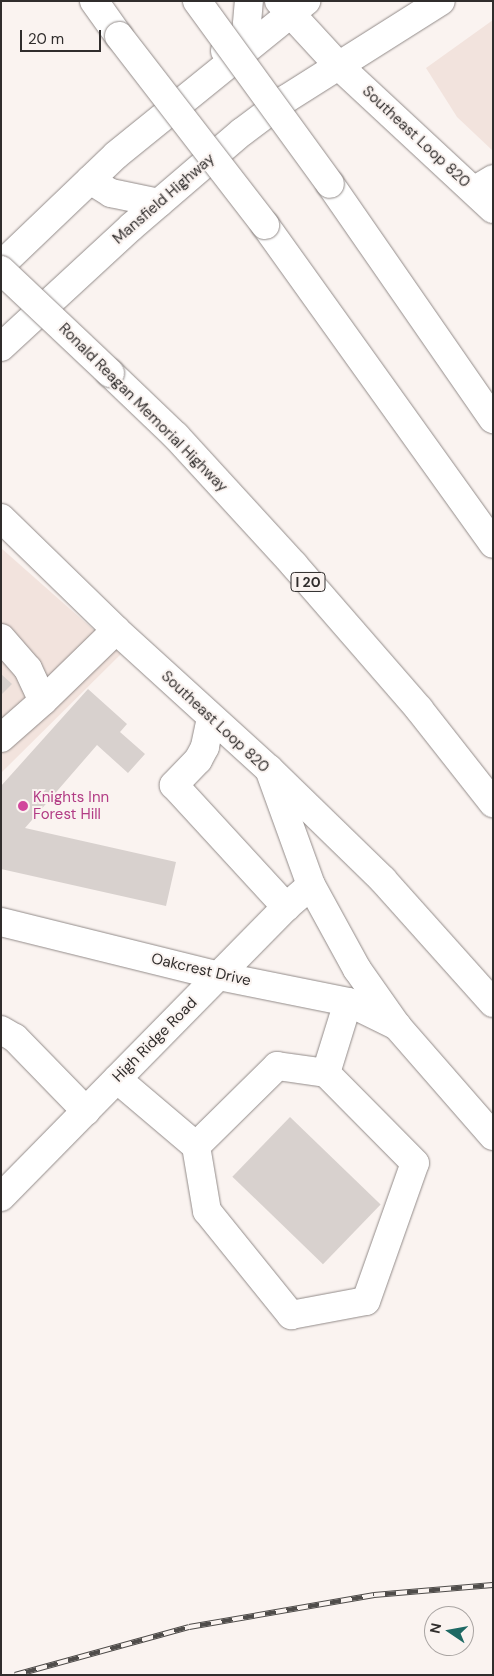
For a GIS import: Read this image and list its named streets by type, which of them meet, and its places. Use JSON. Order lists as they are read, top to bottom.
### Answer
{
  "streets": {
    "main road": [
      "Southeast Loop 820",
      "Mansfield Highway",
      "Ronald Reagan Memorial Highway",
      "I 20",
      "Oakcrest Drive",
      "High Ridge Road"
    ]
  },
  "crossings": [
    ["Southeast Loop 820", "Mansfield Highway"],
    ["Southeast Loop 820", "Oakcrest Drive"],
    ["Southeast Loop 820", "High Ridge Road"],
    ["Oakcrest Drive", "High Ridge Road"]
  ],
  "places": ["Knights Inn Forest Hill"],
  "scale_bar": "20 m",
  "north": "left"
}
